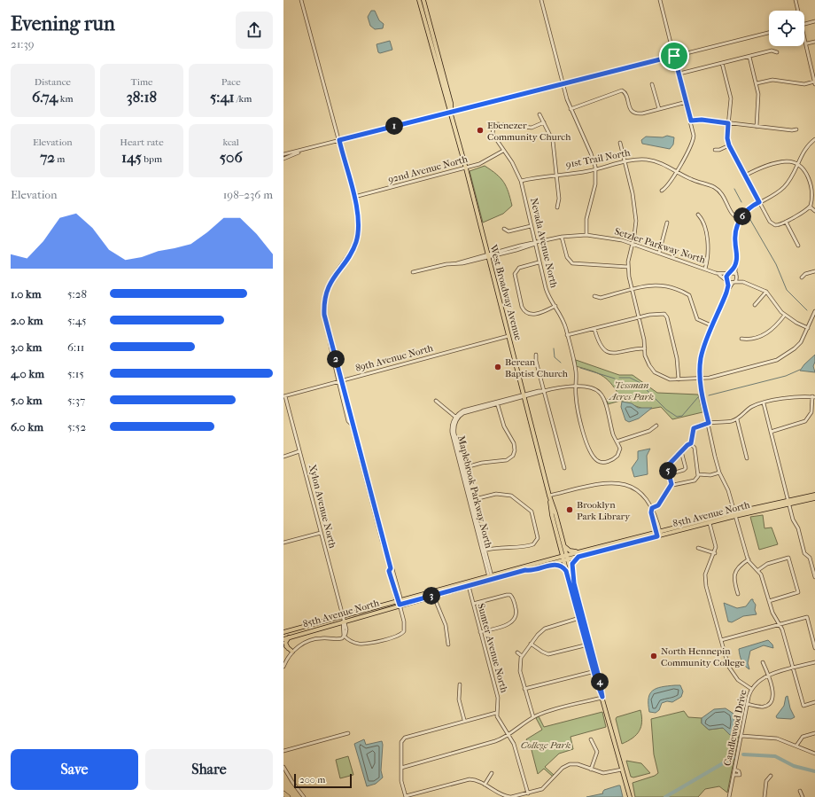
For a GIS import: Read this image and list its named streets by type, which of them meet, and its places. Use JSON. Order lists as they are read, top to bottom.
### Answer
{
  "streets": {
    "main road": ["West Broadway Avenue", "85th Avenue North"],
    "street": [
      "91st Trail North",
      "92nd Avenue North",
      "Nevada Avenue North",
      "Setzler Parkway North",
      "89th Avenue North",
      "Maplebrook Parkway North",
      "Xylon Avenue North",
      "Sumter Avenue North",
      "Candlewood Drive"
    ]
  },
  "crossings": [
    ["91st Trail North", "Nevada Avenue North"],
    ["92nd Avenue North", "Nevada Avenue North"],
    ["92nd Avenue North", "West Broadway Avenue"],
    ["Nevada Avenue North", "Setzler Parkway North"],
    ["Setzler Parkway North", "West Broadway Avenue"],
    ["West Broadway Avenue", "89th Avenue North"],
    ["West Broadway Avenue", "85th Avenue North"],
    ["89th Avenue North", "Xylon Avenue North"],
    ["Maplebrook Parkway North", "85th Avenue North"],
    ["Xylon Avenue North", "85th Avenue North"],
    ["85th Avenue North", "Sumter Avenue North"]
  ],
  "parks": ["Tessman Acres Park", "College Park"],
  "places": [
    "Ebenezer Community Church",
    "Berean Baptist Church",
    "Brooklyn Park Library",
    "North Hennepin Community College"
  ],
  "scale_bar": "200 m",
  "page": {
    "heading": ["Evening run", "21:39"],
    "stats": [
      ["Distance", "6.74 km"],
      ["Time", "38:18"],
      ["Pace", "5:41 /km"],
      ["Elevation", "72 m"],
      ["Heart rate", "145 bpm"],
      ["kcal", "506"]
    ],
    "pins": [
      "1",
      "6",
      "2",
      "5",
      "3",
      "4"
    ],
    "chart": ["Elevation", "198–236 m"],
    "list": [
      {
        "name": "1.0 km",
        "note": "5:28"
      },
      {
        "name": "2.0 km",
        "note": "5:45"
      },
      {
        "name": "3.0 km",
        "note": "6:11"
      },
      {
        "name": "4.0 km",
        "note": "5:15"
      },
      {
        "name": "5.0 km",
        "note": "5:37"
      },
      {
        "name": "6.0 km",
        "note": "5:52"
      }
    ],
    "buttons": ["Save", "Share"],
    "scale": "200 m"
  }
}
